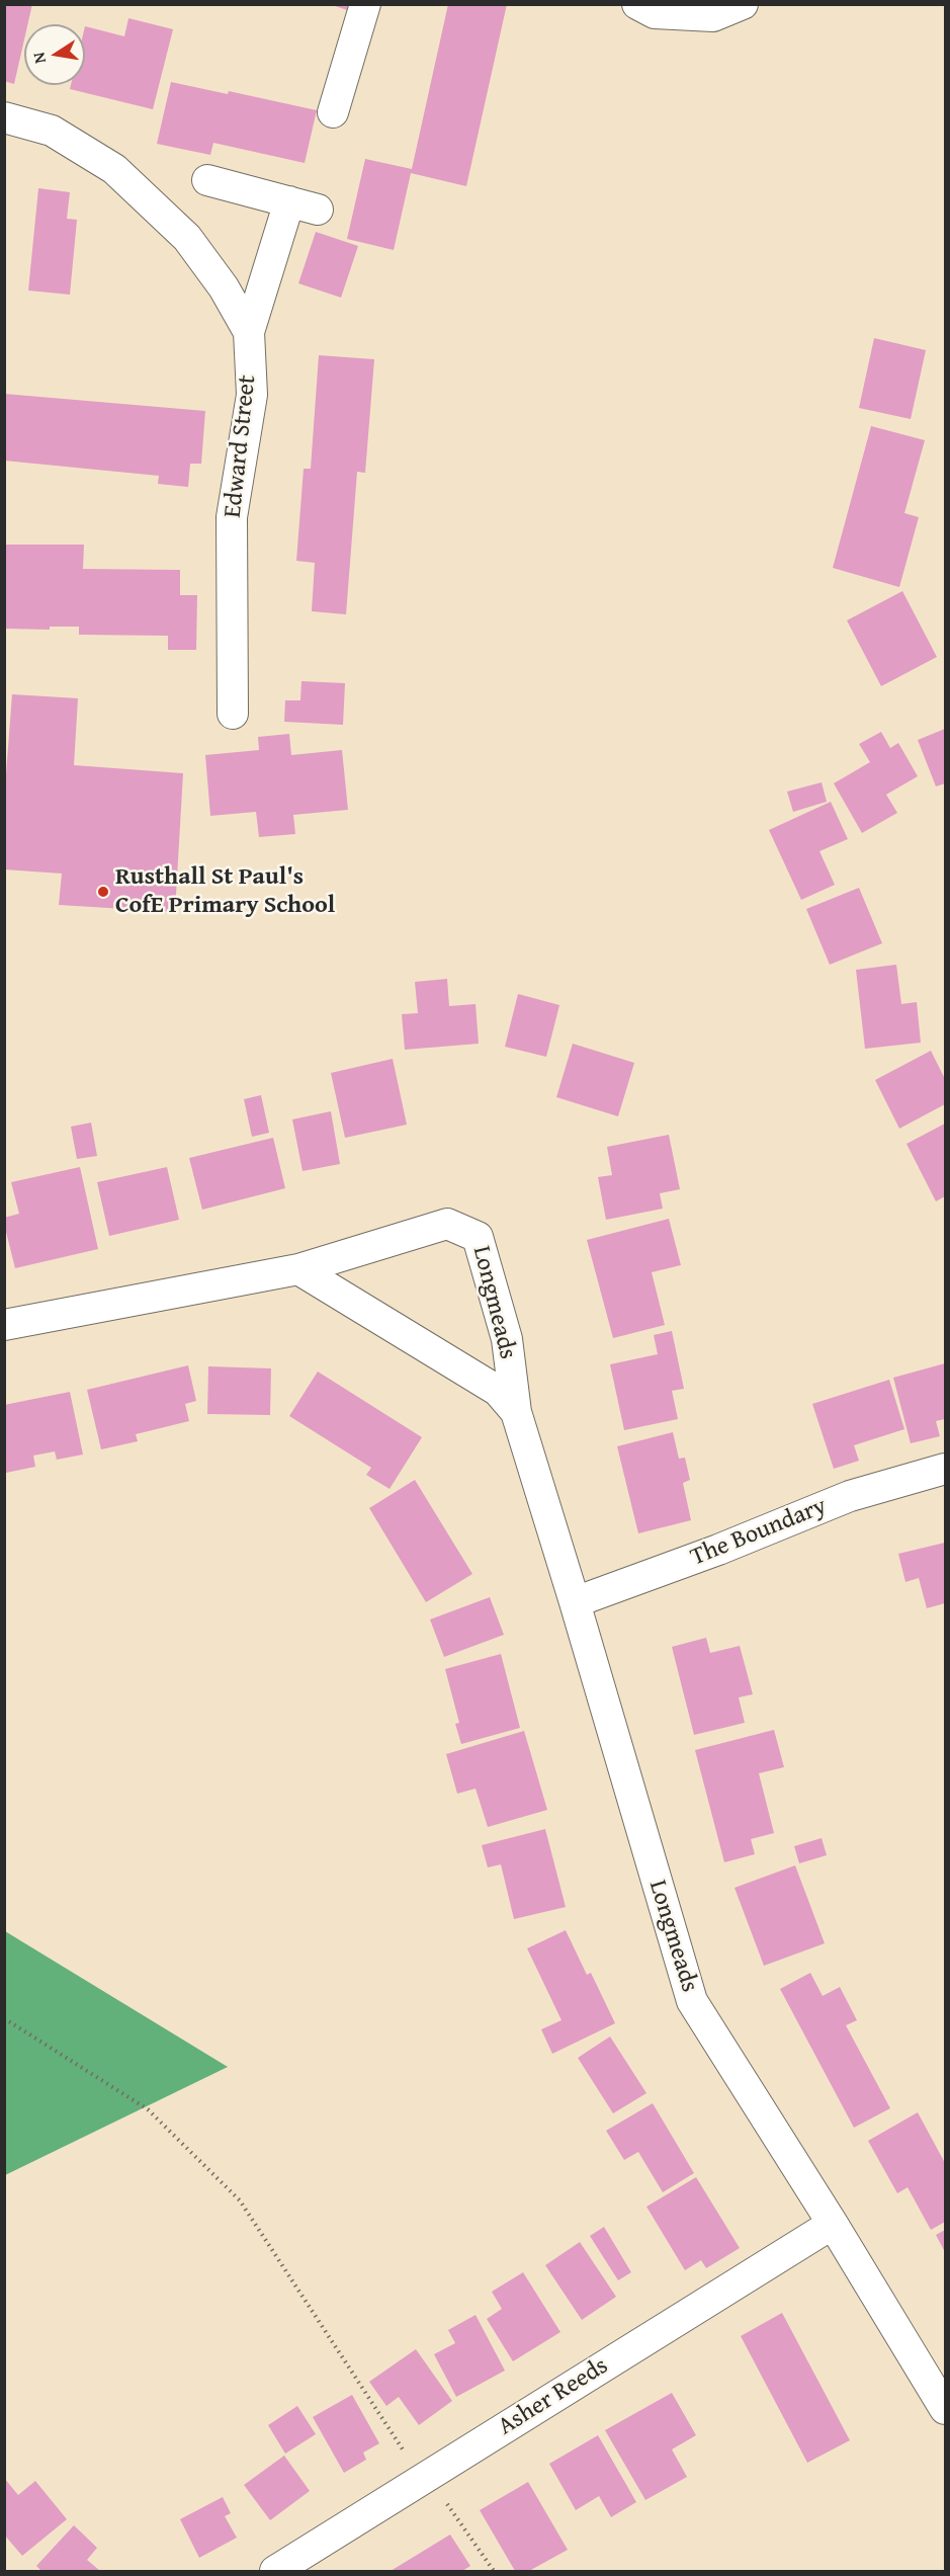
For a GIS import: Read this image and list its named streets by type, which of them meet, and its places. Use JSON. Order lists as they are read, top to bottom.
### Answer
{
  "streets": {
    "street": [
      "Edward Street",
      "Longmeads",
      "The Boundary",
      "Asher Reeds"
    ]
  },
  "crossings": [
    ["Longmeads", "The Boundary"],
    ["Longmeads", "Asher Reeds"]
  ],
  "places": ["Rusthall St Paul's CofE Primary School"],
  "north": "left"
}
